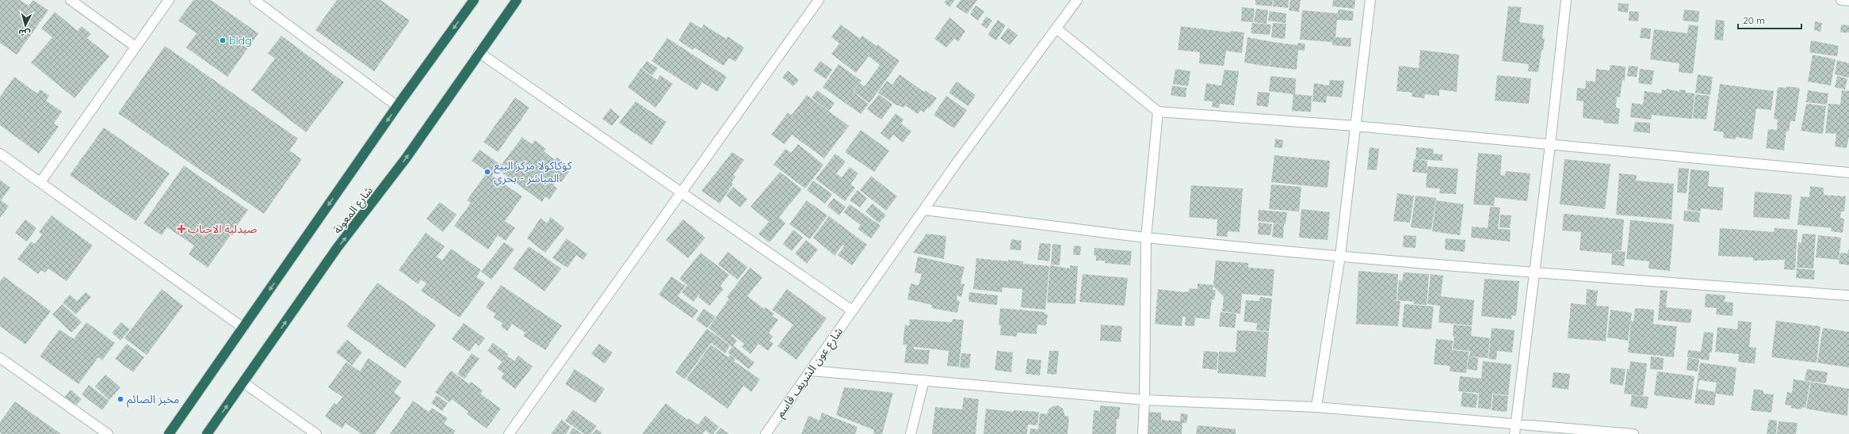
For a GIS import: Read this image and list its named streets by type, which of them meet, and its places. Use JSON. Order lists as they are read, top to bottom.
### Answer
{
  "streets": {
    "highway": ["شارع المعونة"],
    "street": ["شارع عون الشريف قاسم"]
  },
  "places": {
    "other": ["bldg", "كوكاكولا مركز البيع المباشر - بحري", "مخبز الصائم"],
    "health": ["صيدلية الاحباب"]
  },
  "scale_bar": "20 m",
  "north": "bottom"
}
